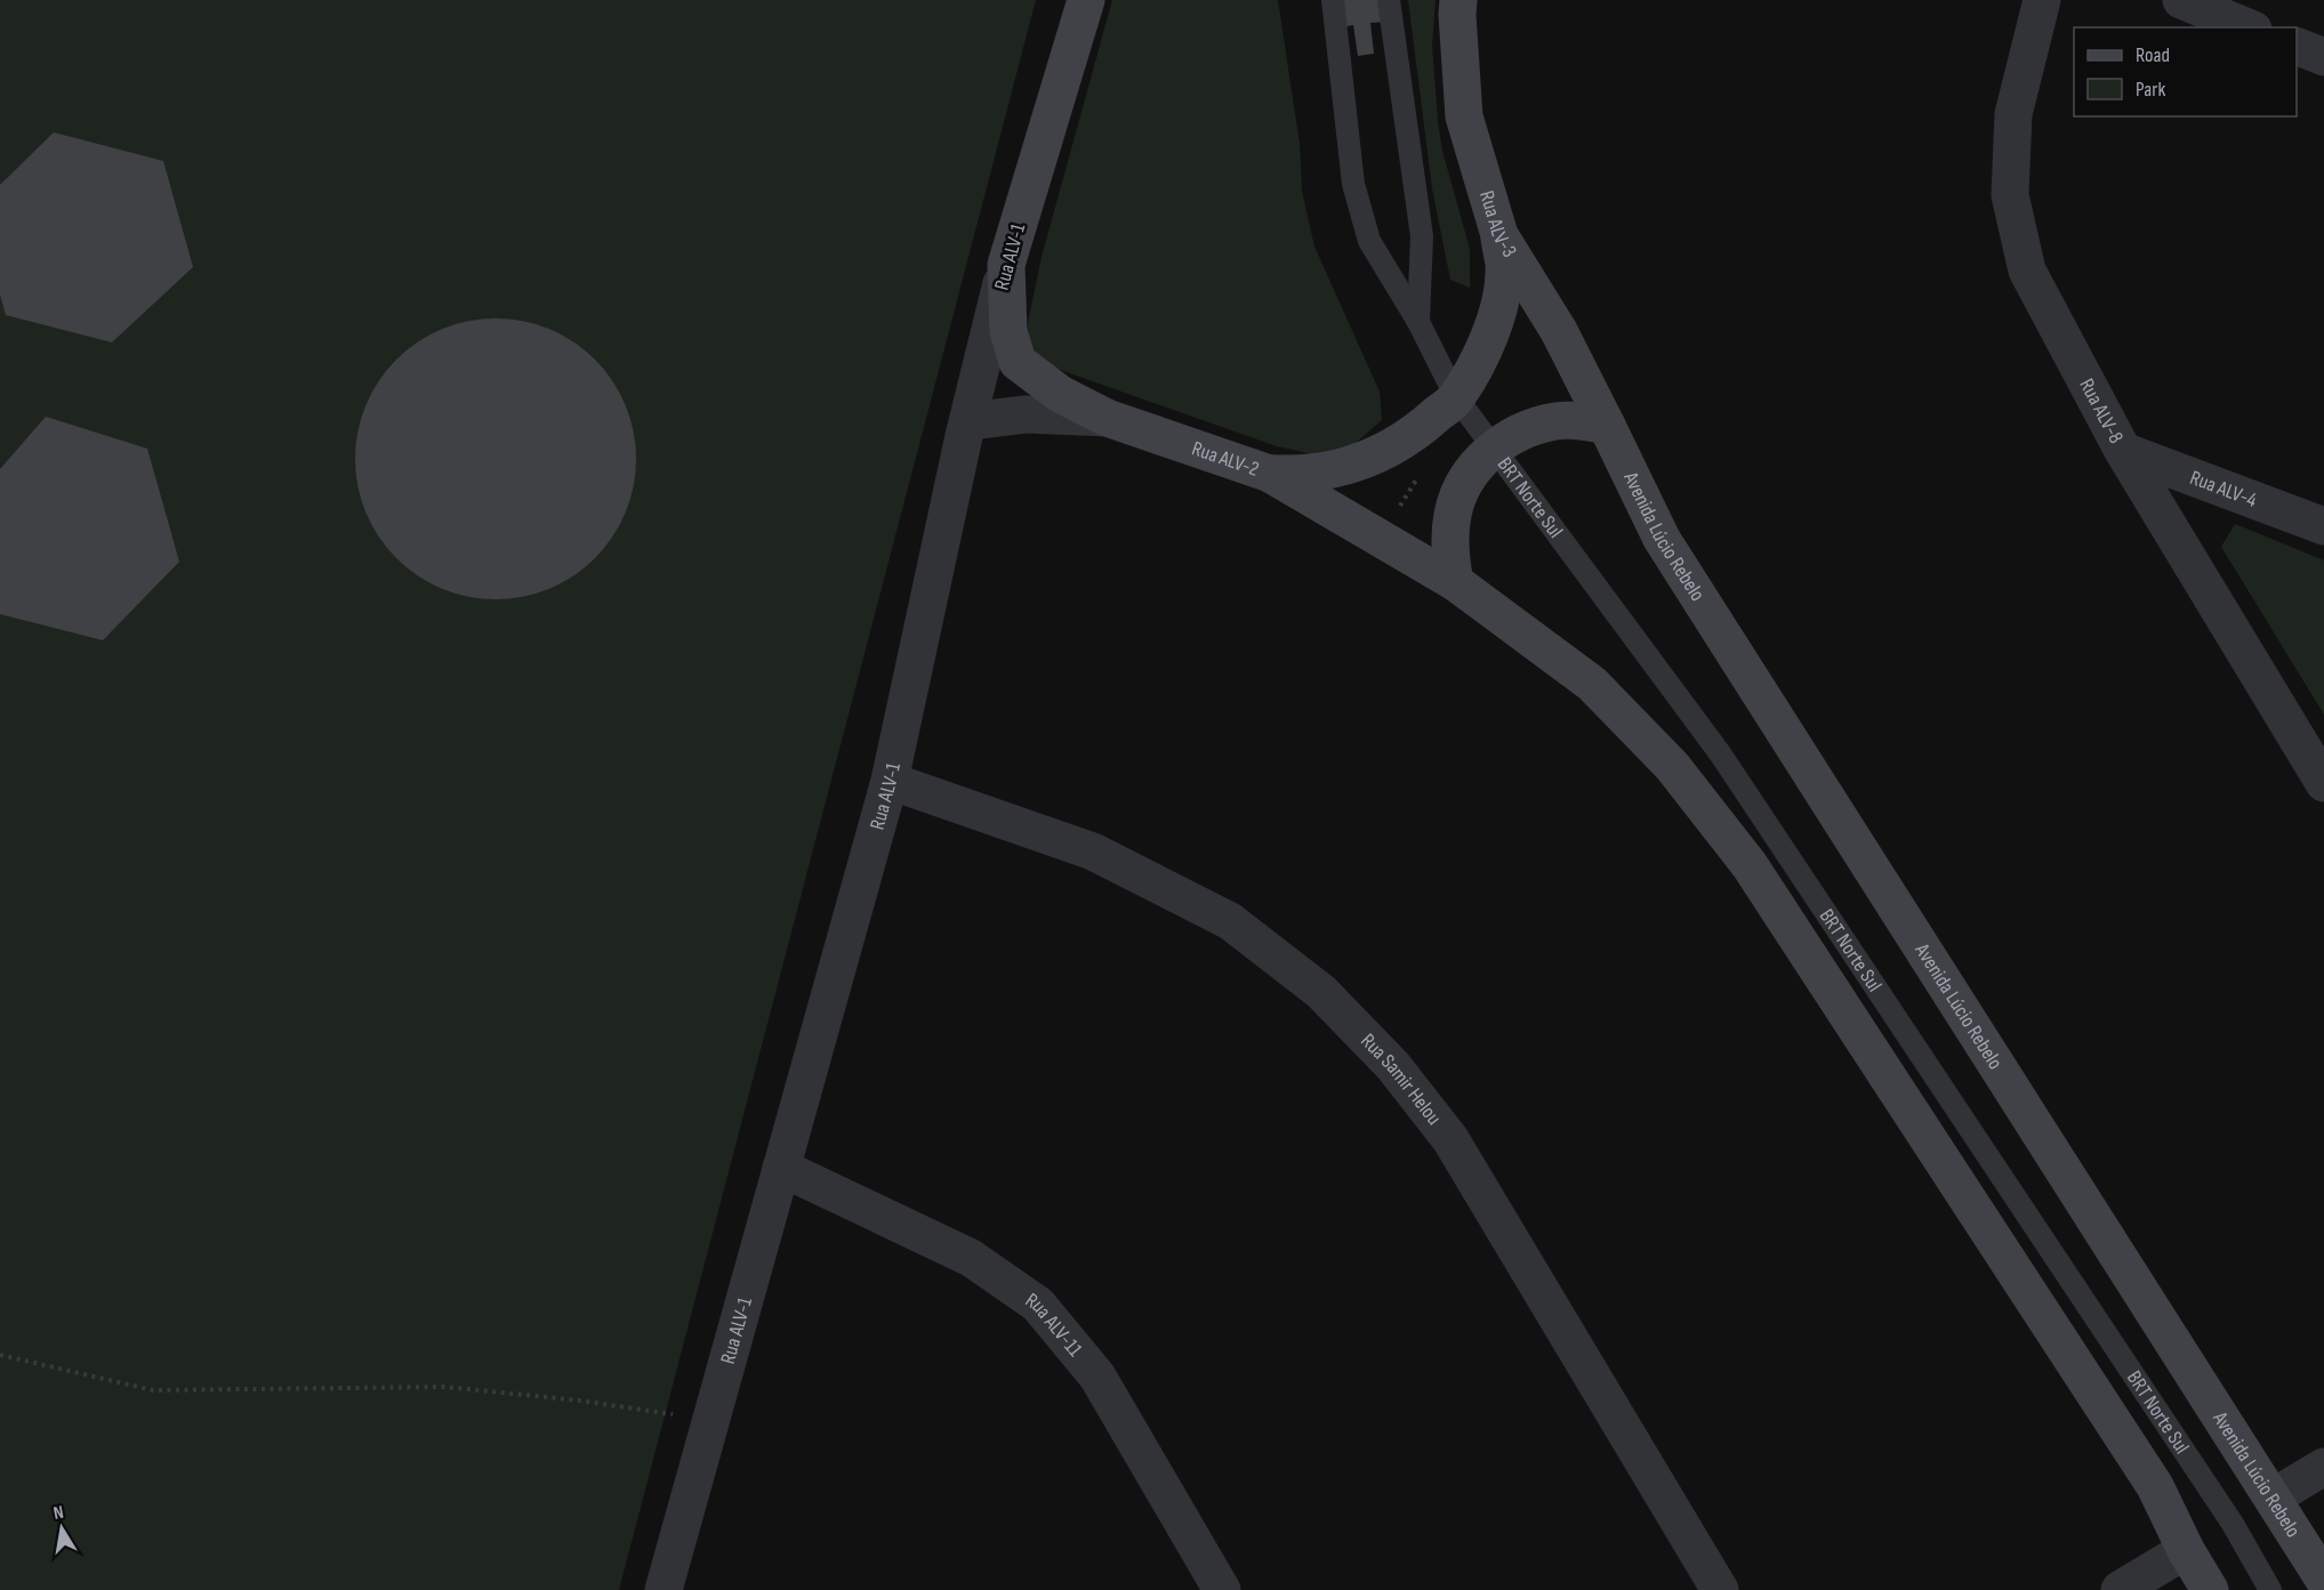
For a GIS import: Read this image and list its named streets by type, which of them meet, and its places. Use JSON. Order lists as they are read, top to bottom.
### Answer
{
  "streets": {
    "main road": [
      "Rua ALV-3",
      "Rua ALV-1",
      "Rua ALV-2",
      "Avenida Lúcio Rebelo"
    ],
    "street": [
      "Rua ALV-8",
      "Rua ALV-4",
      "Rua Samir Helou",
      "Rua ALV-11"
    ],
    "lane": ["BRT Norte Sul"]
  },
  "crossings": [
    ["Rua ALV-3", "Avenida Lúcio Rebelo"],
    ["Rua ALV-1", "Rua ALV-2"],
    ["Rua ALV-1", "Rua Samir Helou"],
    ["Rua ALV-1", "Rua ALV-11"],
    ["Rua ALV-8", "Rua ALV-4"]
  ],
  "legend": ["Road", "Park"],
  "north": "top"
}
